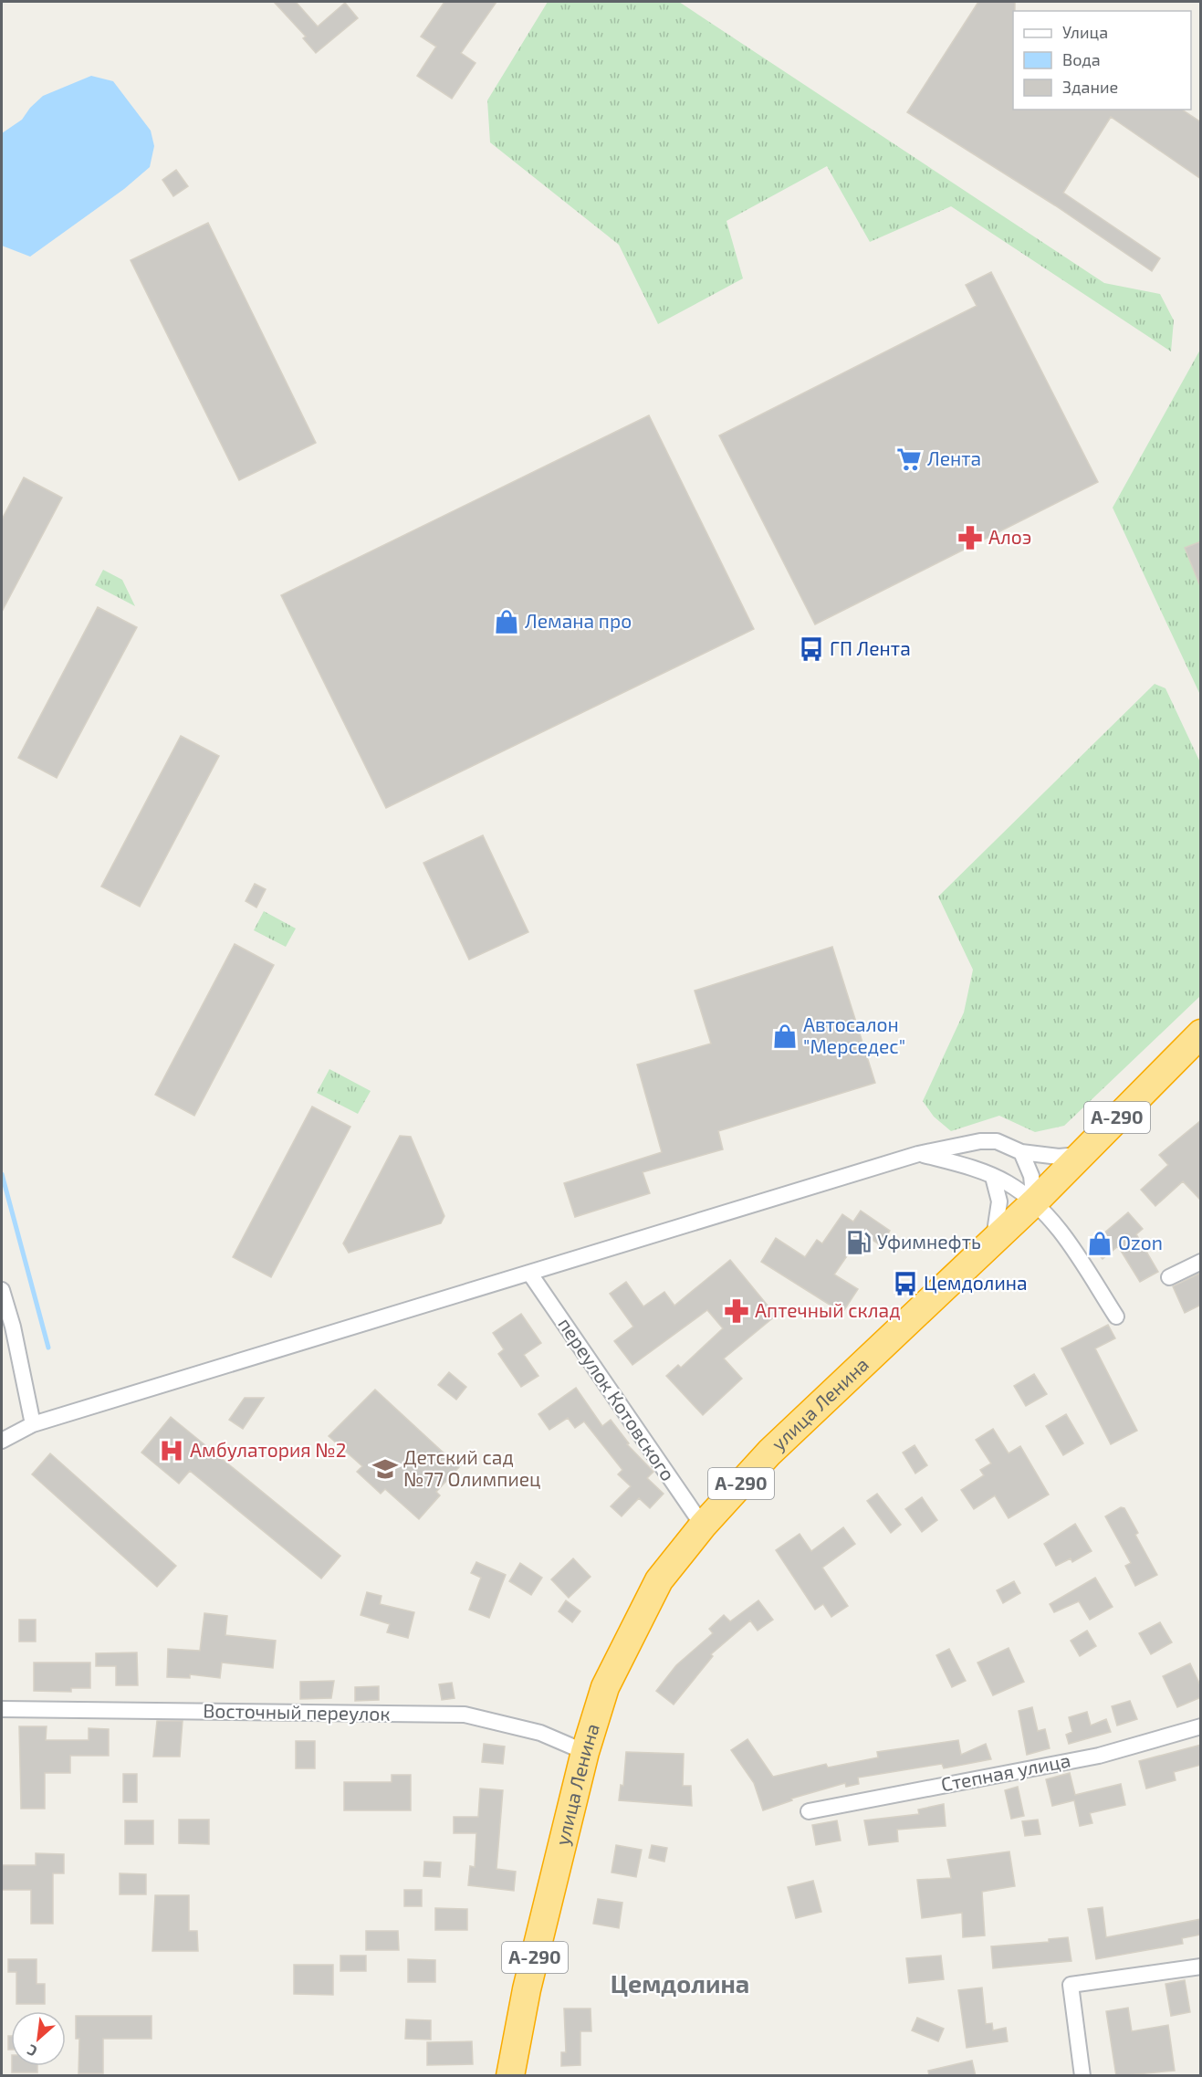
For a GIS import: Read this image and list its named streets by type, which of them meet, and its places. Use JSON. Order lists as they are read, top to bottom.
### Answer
{
  "streets": {
    "highway": ["А-290", "улица Ленина"],
    "street": ["переулок Котовского", "Восточный переулок", "Степная улица"]
  },
  "crossings": [
    ["переулок Котовского", "улица Ленина"],
    ["улица Ленина", "Восточный переулок"]
  ],
  "districts": ["Цемдолина"],
  "places": {
    "supermarket": ["Лента"],
    "pharmacy": ["Алоэ", "Аптечный склад"],
    "shop": ["Лемана про", "Автосалон \"Мерседес\"", "Ozon"],
    "bus stop": ["ГП Лента", "Цемдолина"],
    "fuel station": ["Уфимнефть"],
    "hospital": ["Амбулатория №2"],
    "school or university": ["Детский сад №77 Олимпиец"]
  },
  "legend": ["Улица", "Вода", "Здание"],
  "north": "bottom left"
}
